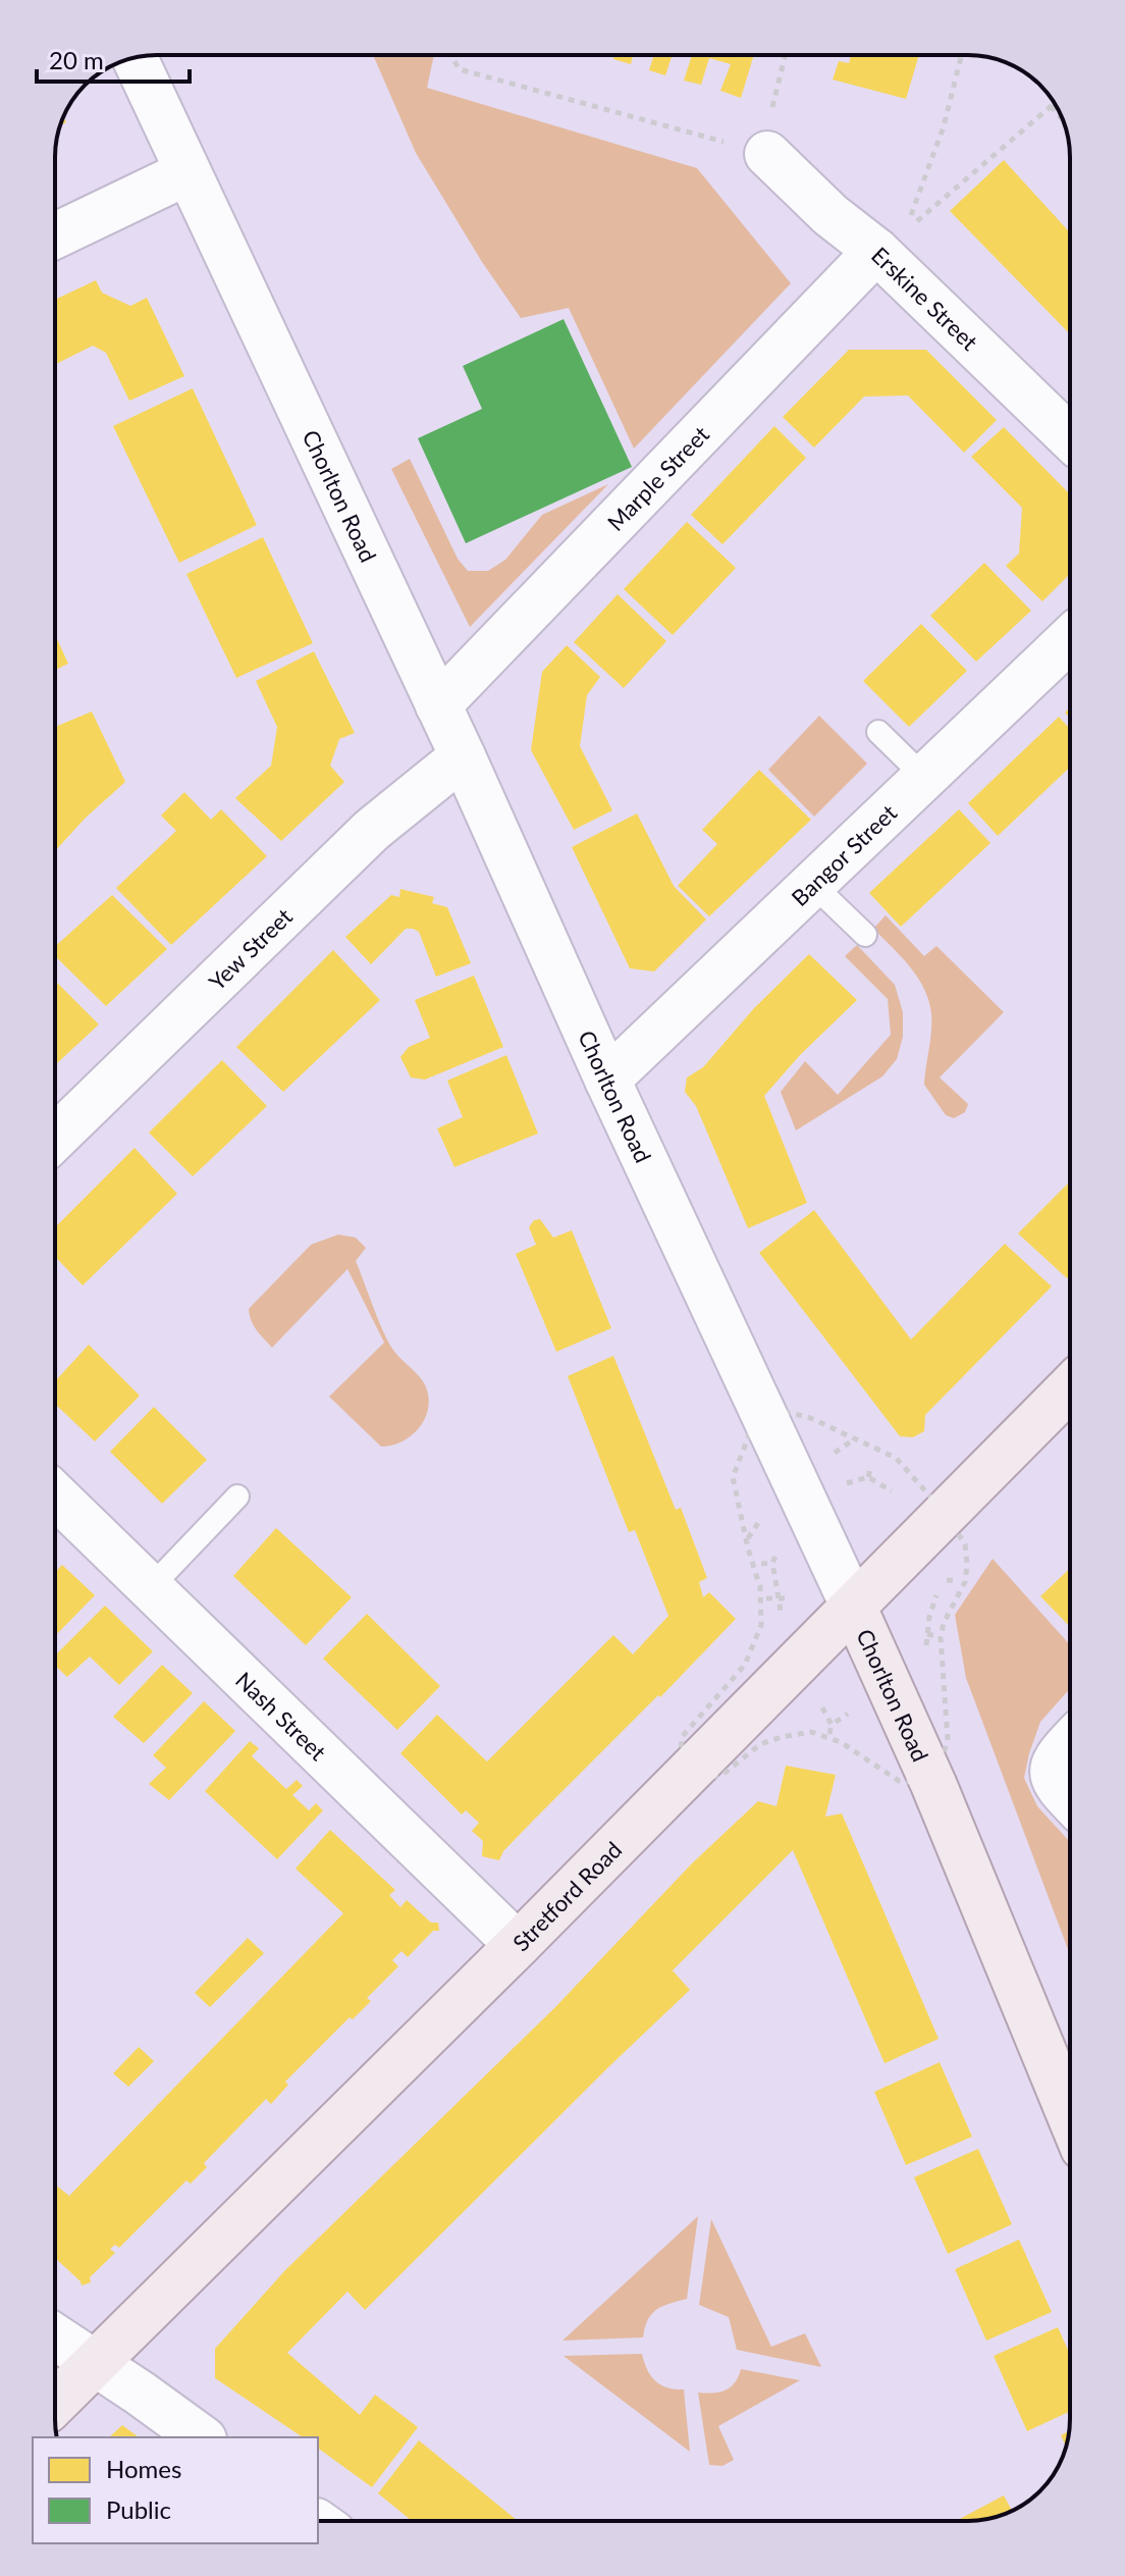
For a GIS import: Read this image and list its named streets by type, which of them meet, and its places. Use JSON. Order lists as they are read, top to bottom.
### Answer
{
  "streets": {
    "main road": ["Chorlton Road", "Stretford Road"],
    "street": [
      "Erskine Street",
      "Marple Street",
      "Bangor Street",
      "Yew Street",
      "Nash Street"
    ]
  },
  "crossings": [
    ["Erskine Street", "Marple Street"],
    ["Marple Street", "Chorlton Road"],
    ["Chorlton Road", "Bangor Street"],
    ["Chorlton Road", "Yew Street"],
    ["Chorlton Road", "Stretford Road"],
    ["Nash Street", "Stretford Road"]
  ],
  "legend": ["Homes", "Public"],
  "scale_bar": "20 m"
}
